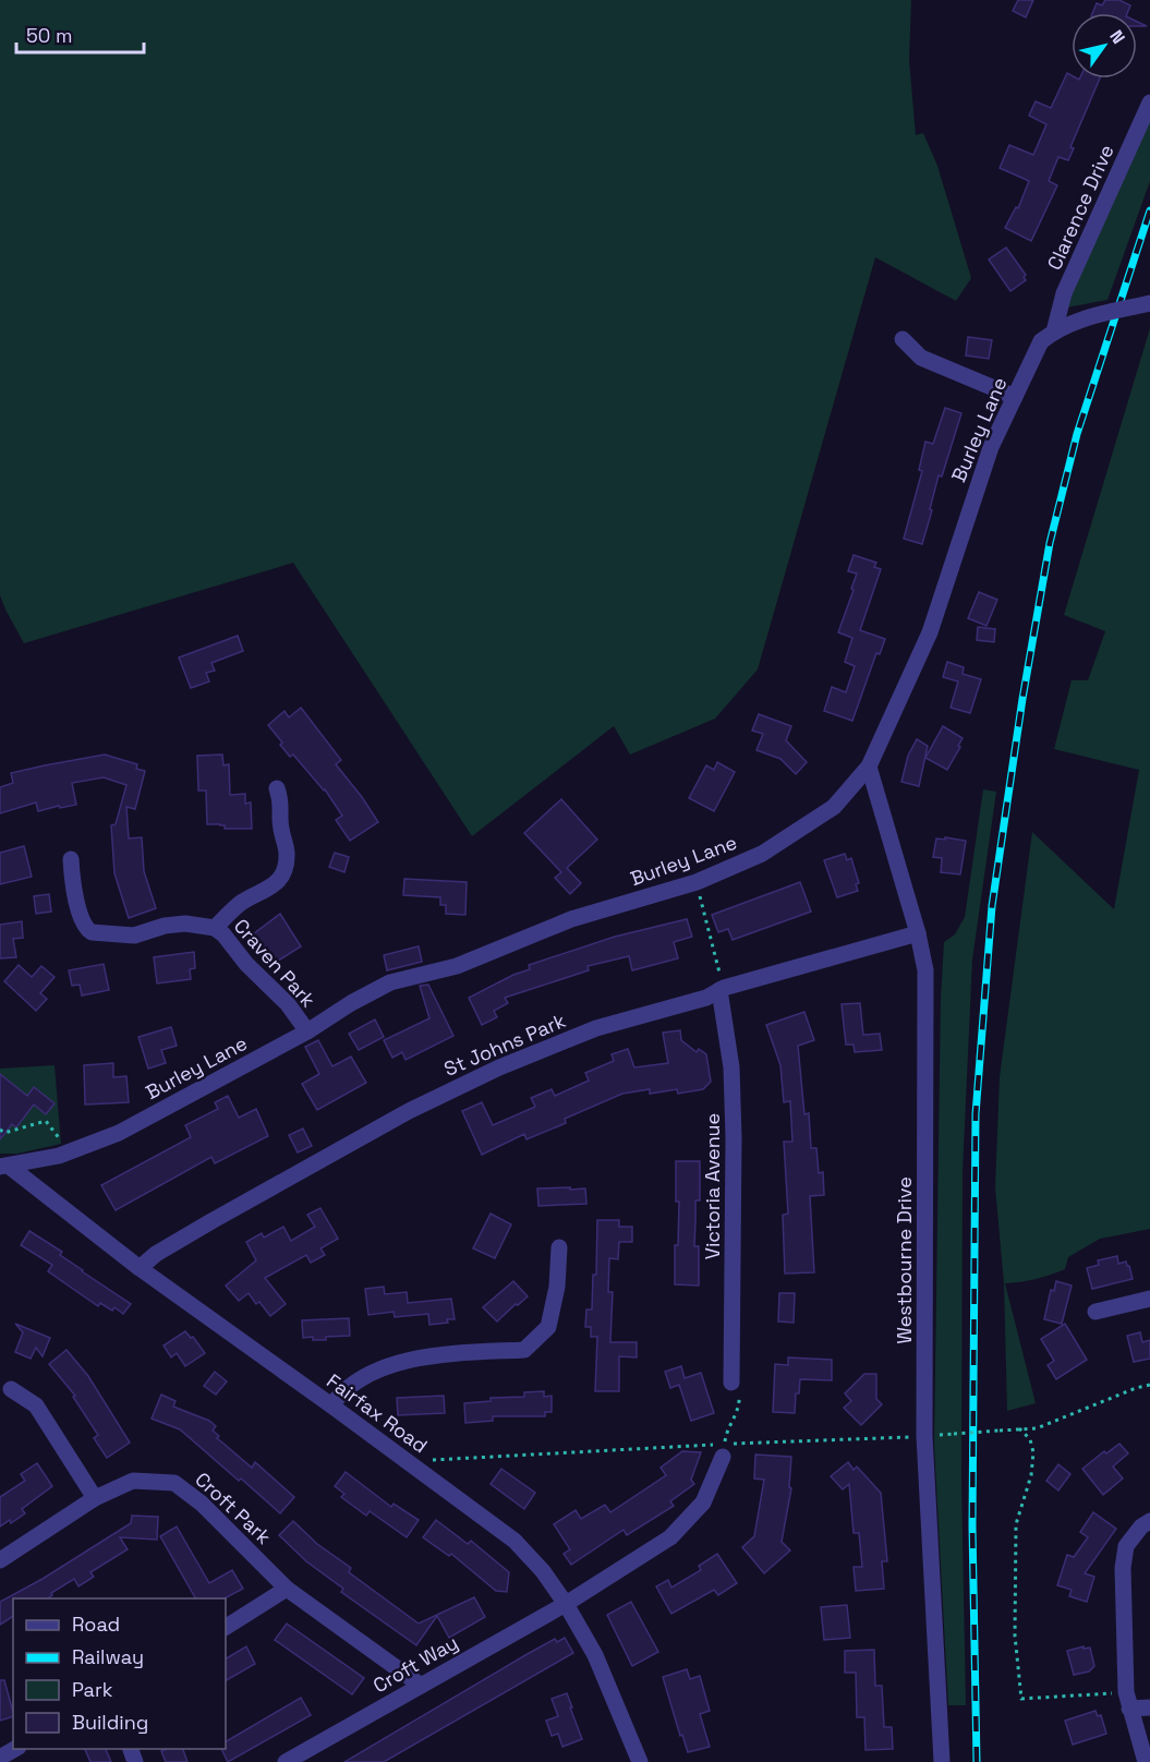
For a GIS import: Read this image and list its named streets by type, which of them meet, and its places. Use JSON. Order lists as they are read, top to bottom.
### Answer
{
  "streets": {
    "street": [
      "Clarence Drive",
      "Burley Lane",
      "Craven Park",
      "St Johns Park",
      "Victoria Avenue",
      "Westbourne Drive",
      "Fairfax Road",
      "Croft Park",
      "Croft Way"
    ]
  },
  "crossings": [
    ["Clarence Drive", "Burley Lane"],
    ["Burley Lane", "Craven Park"],
    ["Burley Lane", "Westbourne Drive"],
    ["Burley Lane", "Fairfax Road"],
    ["St Johns Park", "Victoria Avenue"],
    ["St Johns Park", "Westbourne Drive"],
    ["St Johns Park", "Fairfax Road"],
    ["Fairfax Road", "Croft Way"],
    ["Croft Park", "Croft Way"]
  ],
  "legend": [
    "Road",
    "Railway",
    "Park",
    "Building"
  ],
  "scale_bar": "50 m",
  "north": "top right"
}
